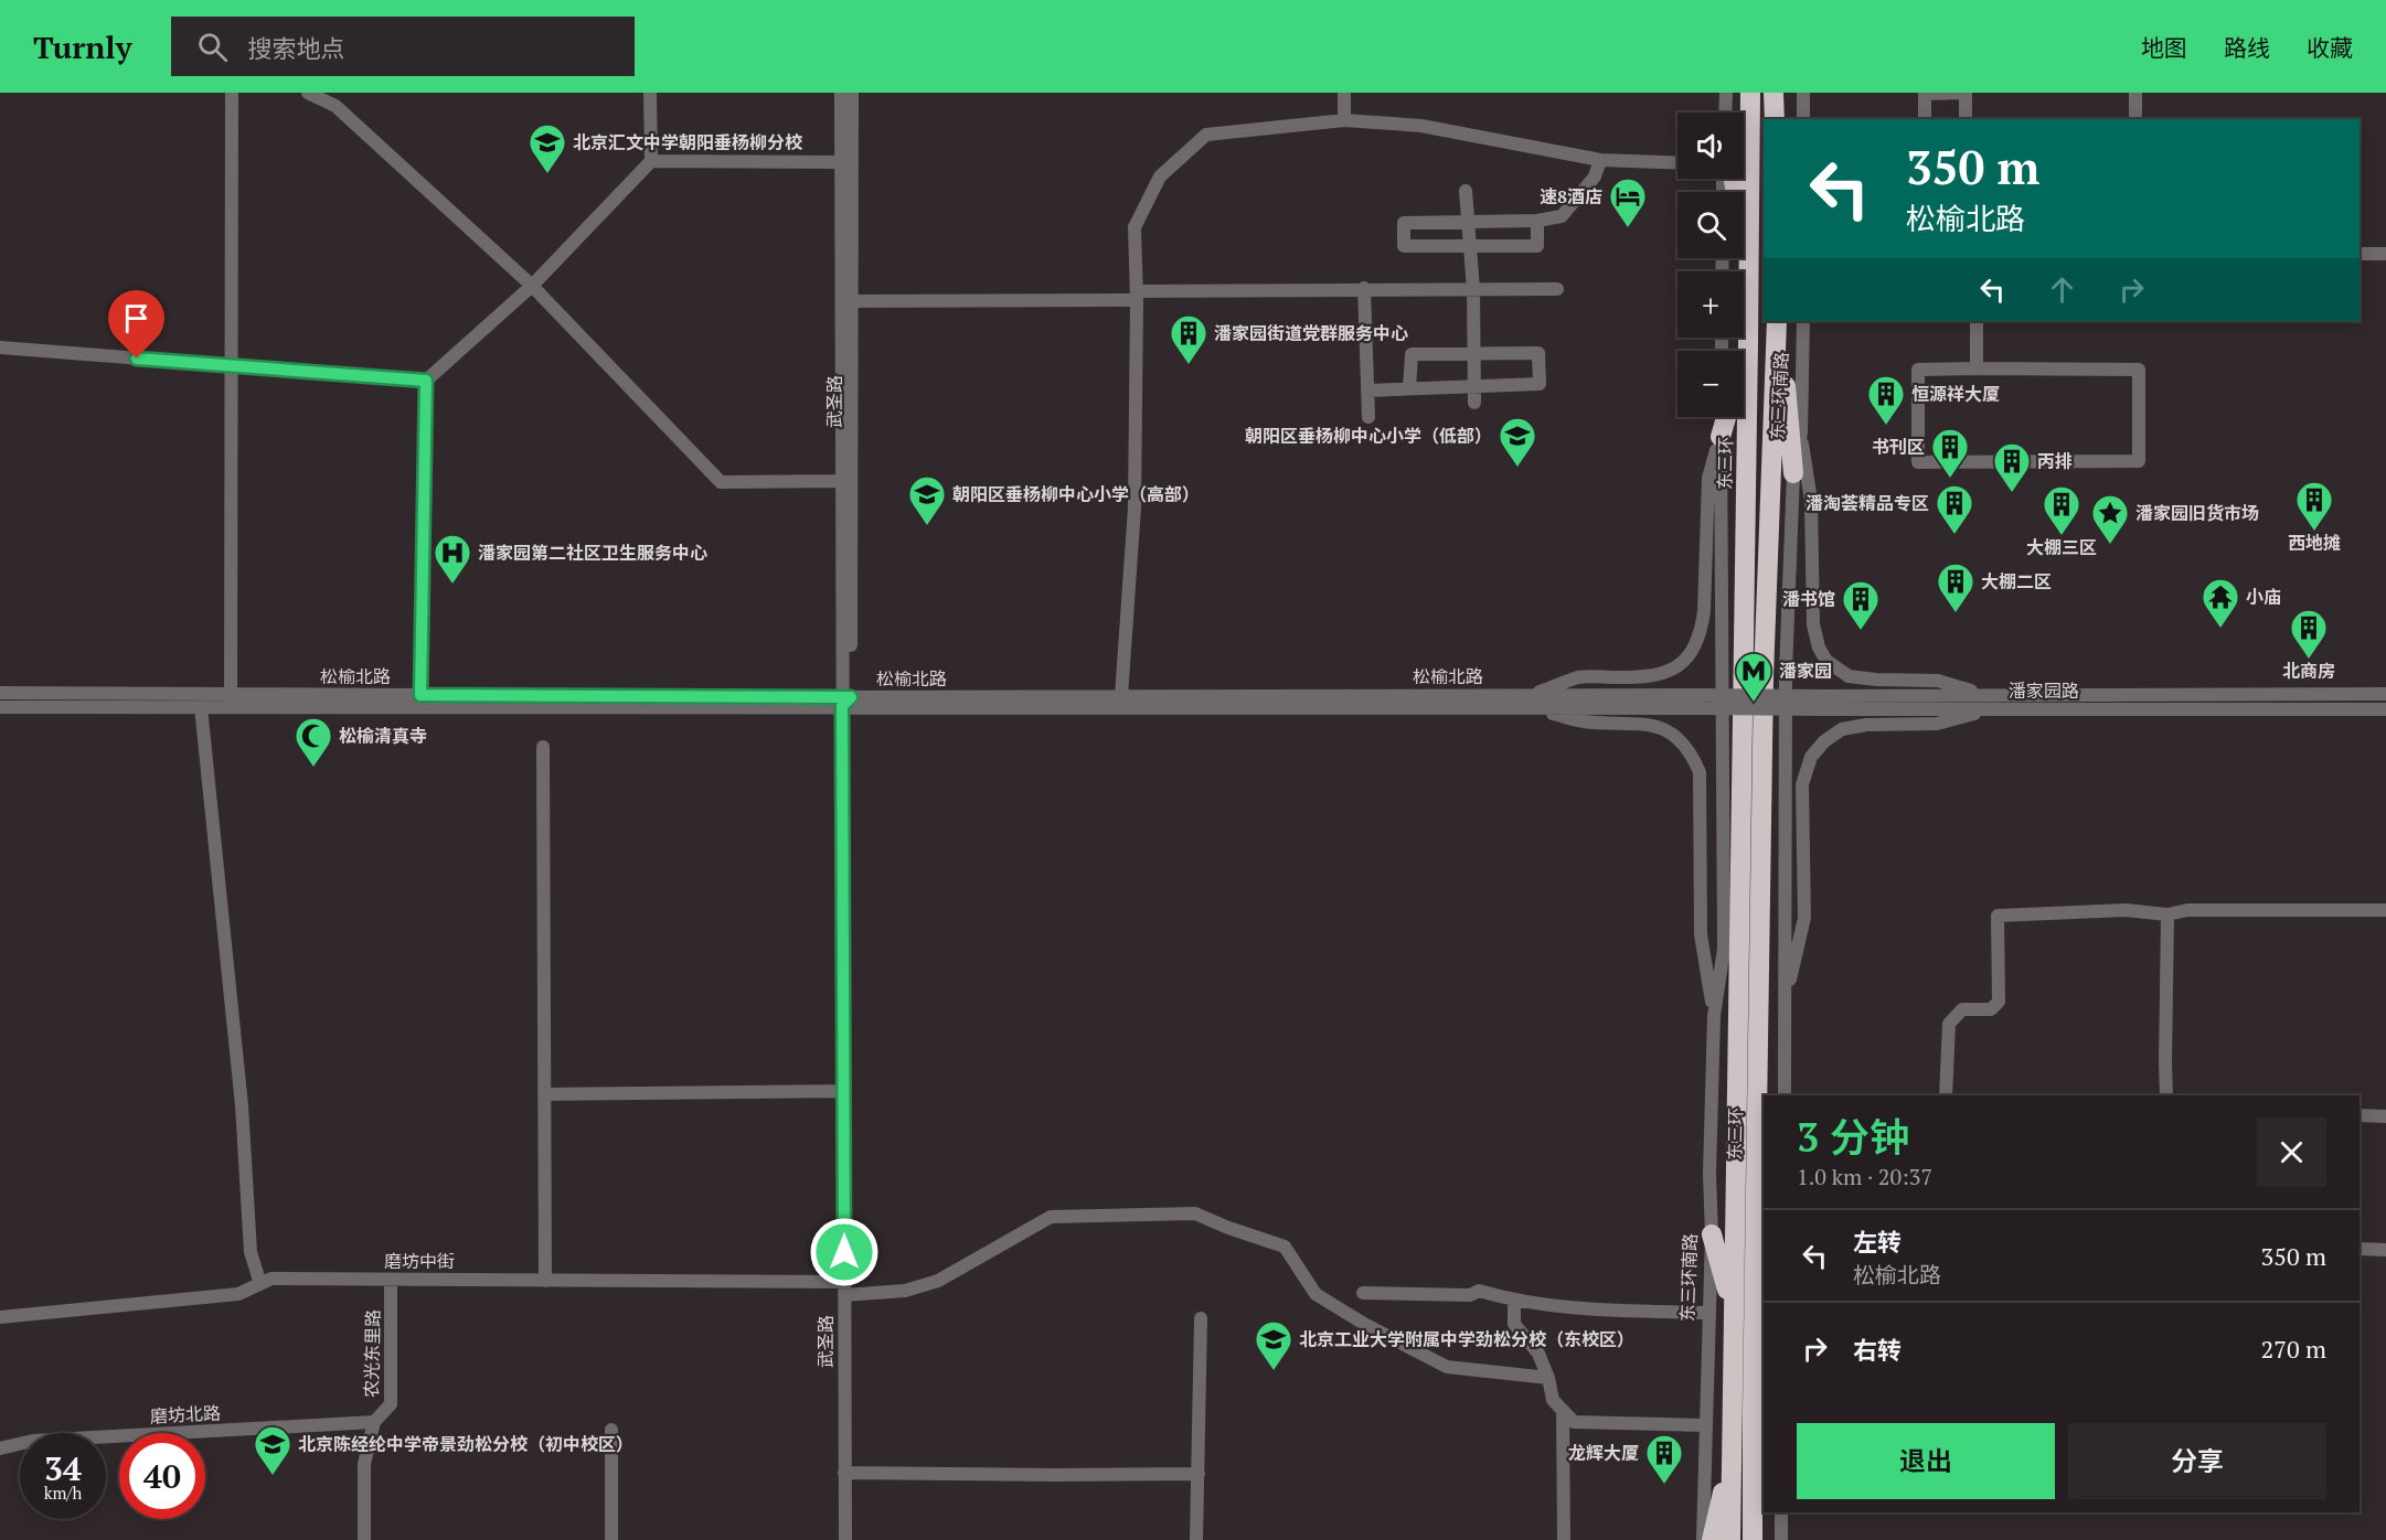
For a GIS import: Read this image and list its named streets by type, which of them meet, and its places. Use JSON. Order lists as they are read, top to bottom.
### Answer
{
  "streets": {
    "highway": ["东三环"],
    "street": [
      "东三环南路",
      "武圣路",
      "松榆北路",
      "潘家园路",
      "磨坊中街",
      "农光东里路",
      "磨坊北路"
    ]
  },
  "crossings": [
    ["武圣路", "松榆北路"],
    ["武圣路", "磨坊中街"],
    ["松榆北路", "潘家园路"],
    ["磨坊中街", "农光东里路"],
    ["农光东里路", "磨坊北路"]
  ],
  "places": {
    "school or university": [
      "北京汇文中学朝阳垂杨柳分校",
      "朝阳区垂杨柳中心小学（低部）",
      "朝阳区垂杨柳中心小学（高部）",
      "北京工业大学附属中学劲松分校（东校区）",
      "北京陈经纶中学帝景劲松分校（初中校区）"
    ],
    "hotel": ["速8酒店"],
    "building": [
      "潘家园街道党群服务中心",
      "恒源祥大厦",
      "书刊区",
      "丙排",
      "西地摊",
      "潘淘荟精品专区",
      "大棚三区",
      "大棚二区",
      "潘书馆",
      "北商房",
      "龙辉大厦"
    ],
    "place": ["潘家园旧货市场"],
    "hospital": ["潘家园第二社区卫生服务中心"],
    "temple": ["小庙"],
    "metro station": ["潘家园"],
    "mosque": ["松榆清真寺"]
  },
  "page": {
    "header": "Turnly",
    "search": "搜索地点",
    "nav": ["地图", "路线", "收藏"],
    "map_buttons": ["+", "−"],
    "turn": ["350 m", "松榆北路"],
    "heading": ["3 分钟", "1.0 km · 20:37"],
    "list": [
      {
        "name": "左转",
        "note": "松榆北路",
        "value": "350 m"
      },
      {
        "name": "右转",
        "value": "270 m"
      }
    ],
    "buttons": ["退出", "分享"],
    "speed": "34 km/h",
    "limit": "40"
  }
}
